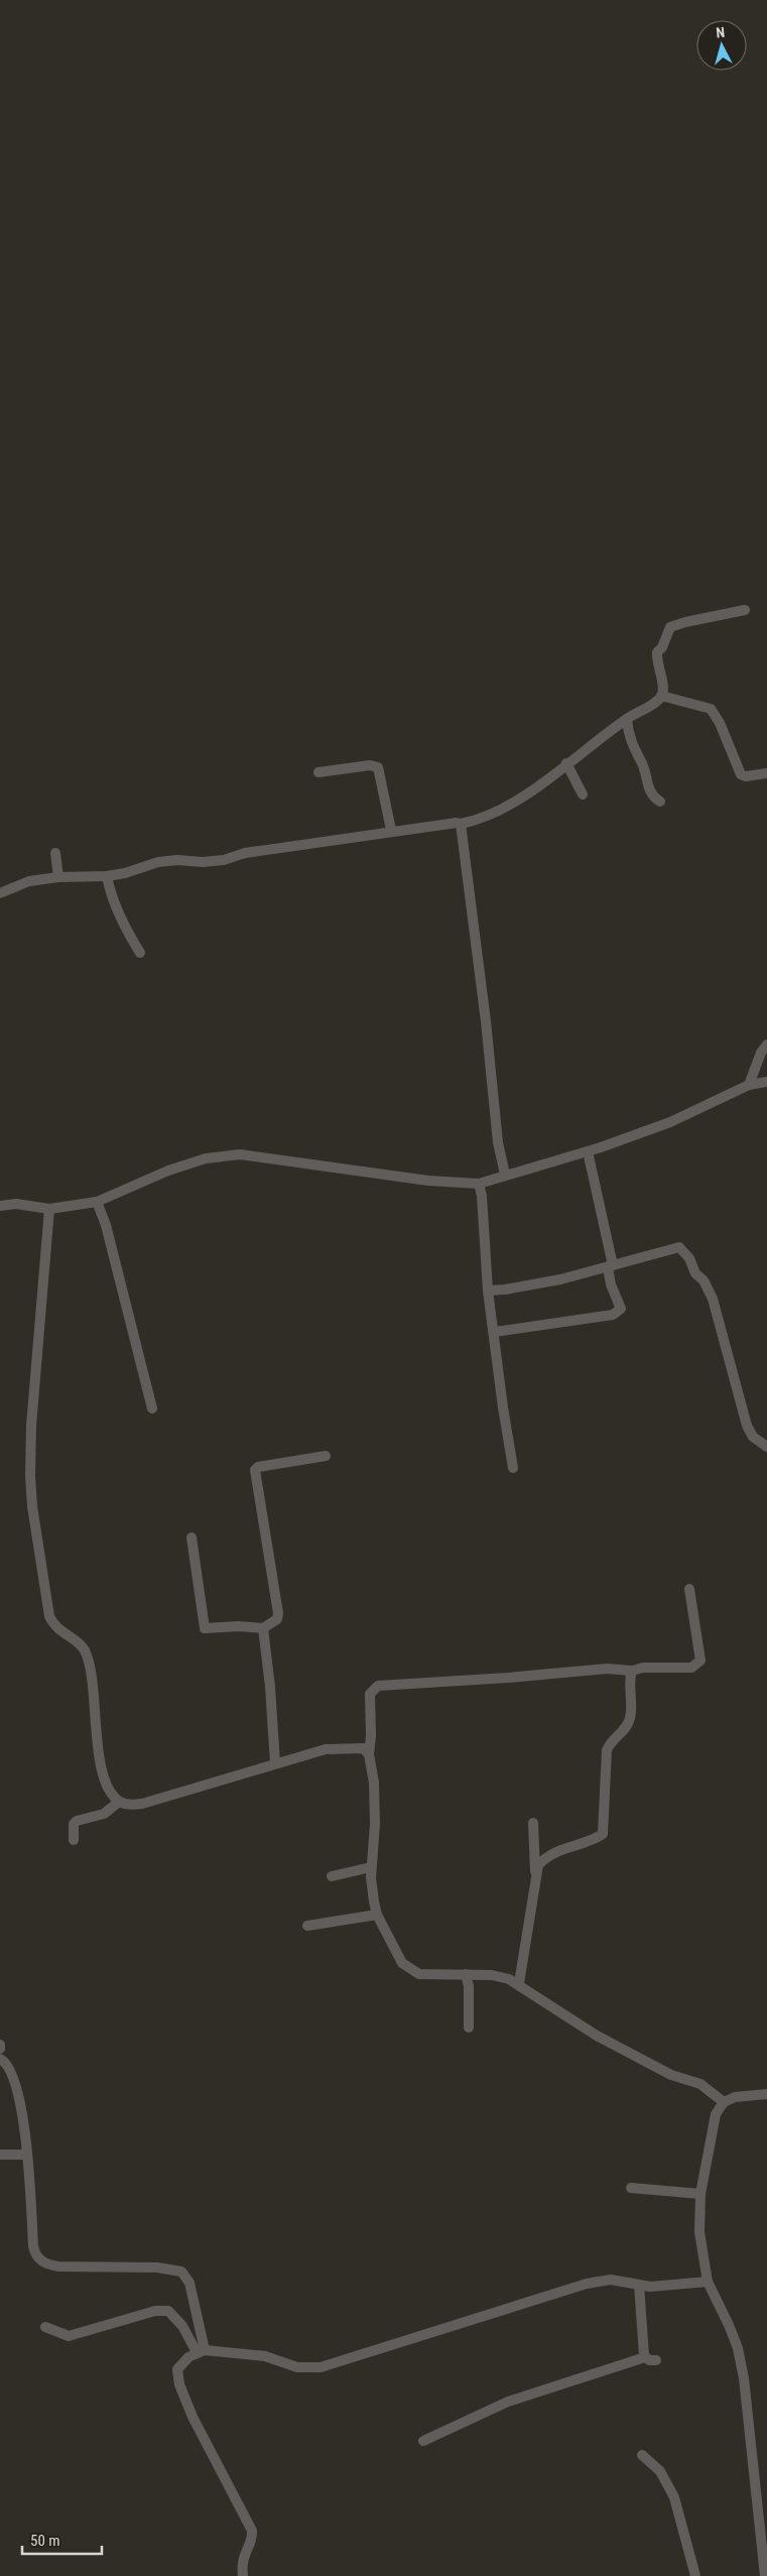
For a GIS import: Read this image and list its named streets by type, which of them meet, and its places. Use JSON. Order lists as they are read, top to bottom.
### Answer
{
  "scale_bar": "50 m",
  "north": "top"
}
